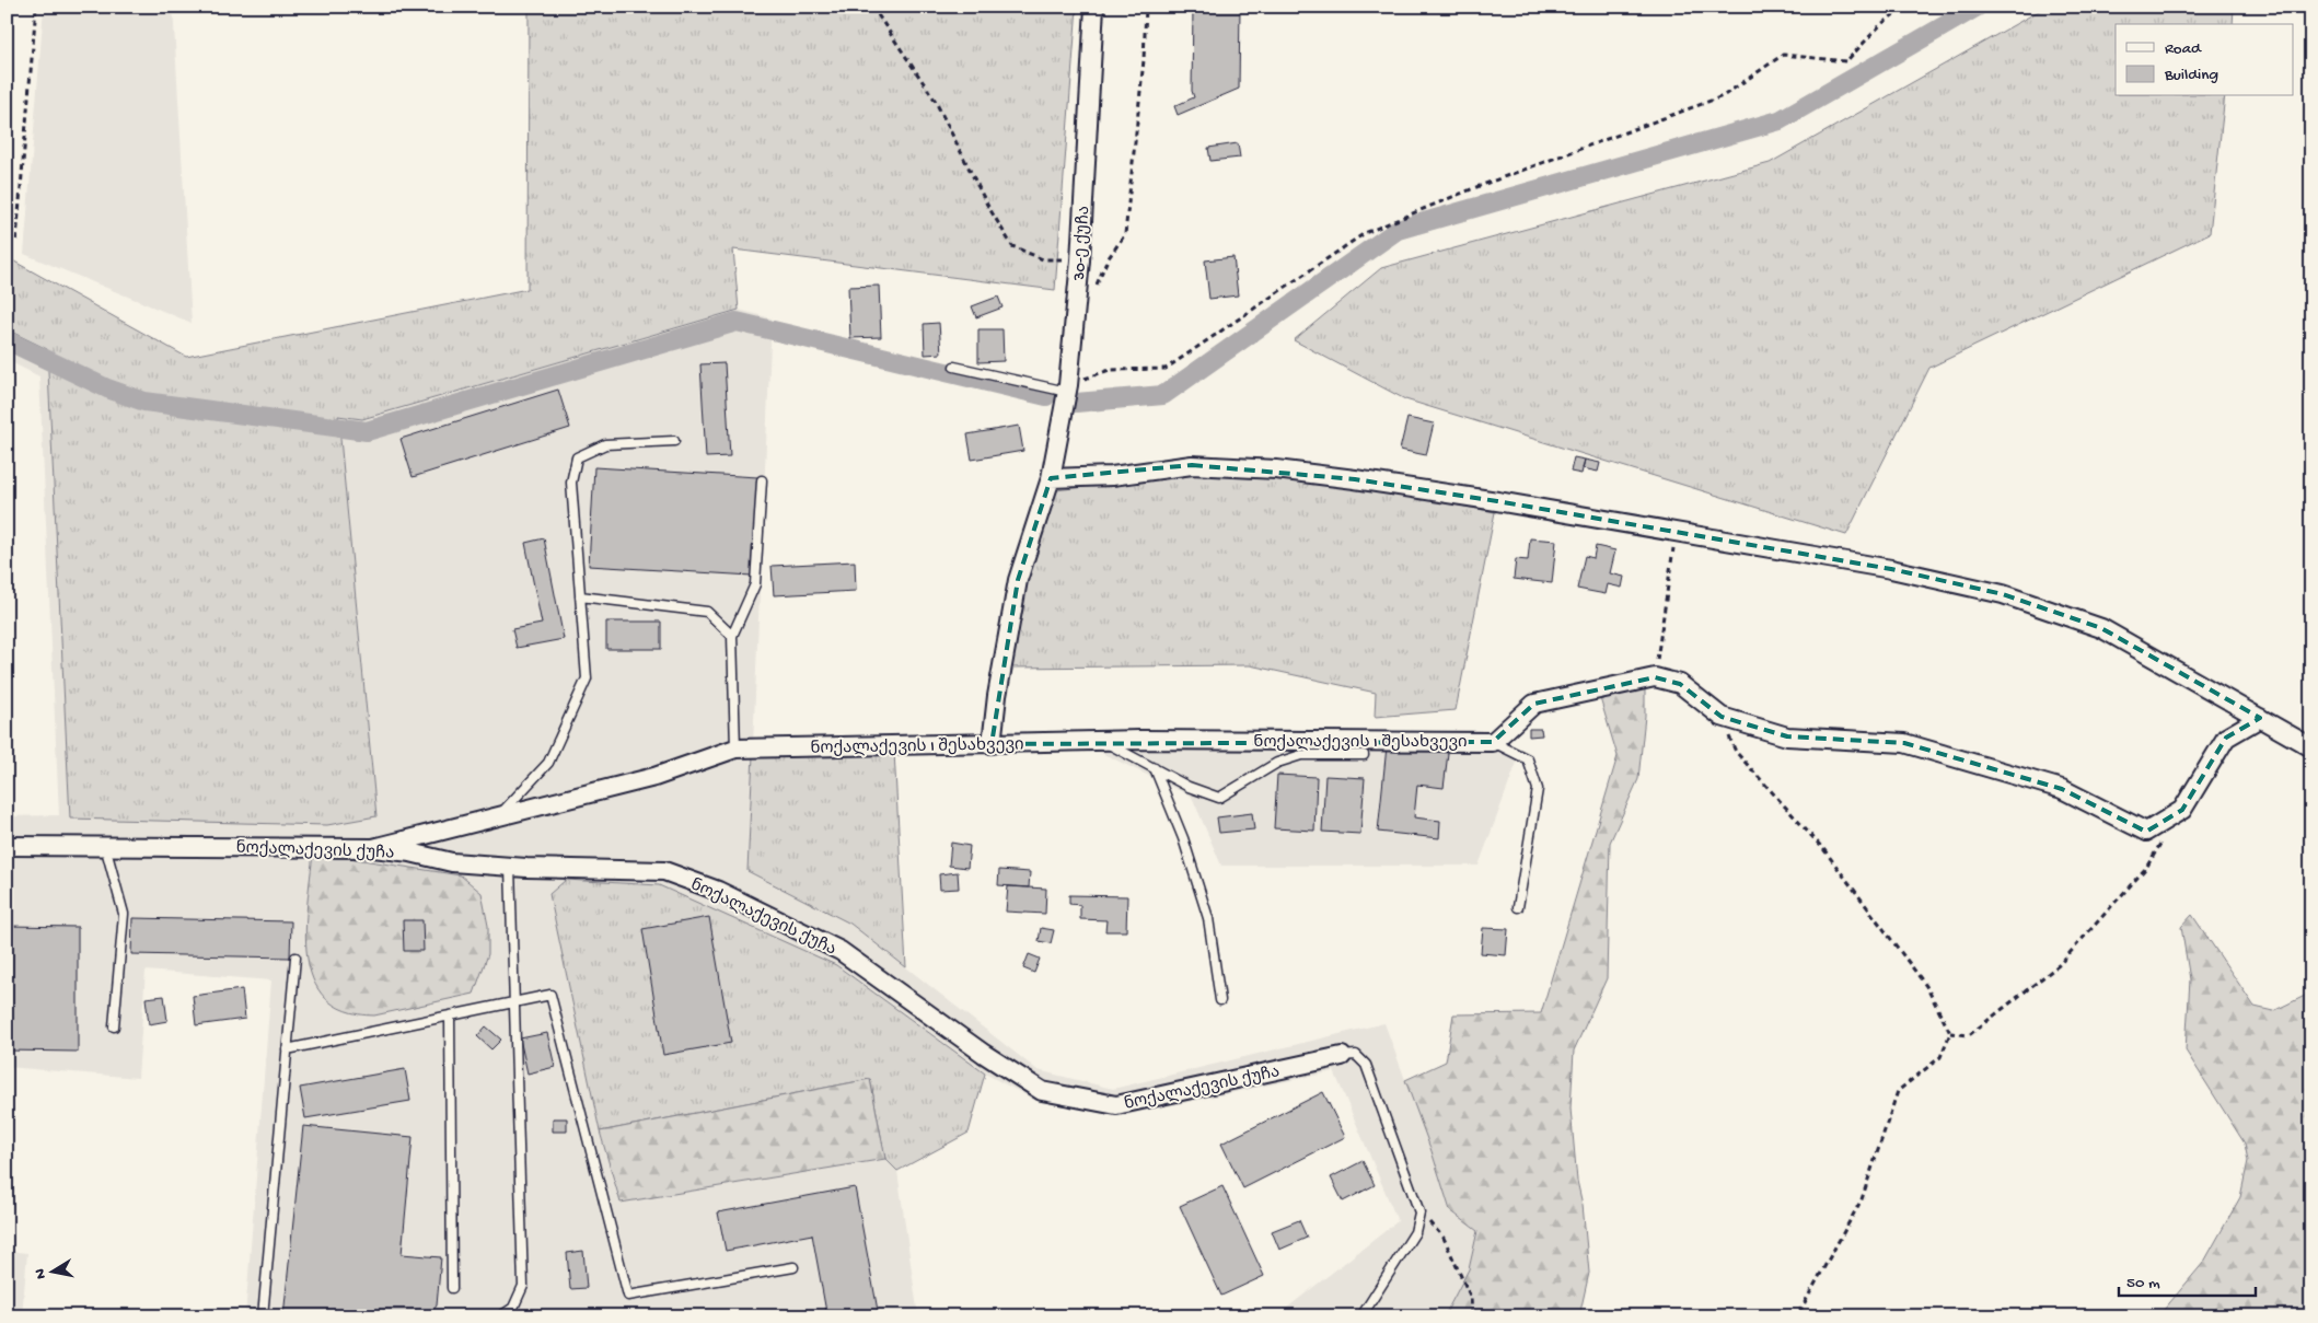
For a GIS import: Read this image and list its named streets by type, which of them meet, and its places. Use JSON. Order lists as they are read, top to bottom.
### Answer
{
  "streets": {
    "street": ["30-ე ქუჩა", "ნოქალაქევის I შესახვევი", "ნოქალაქევის ქუჩა"]
  },
  "crossings": [
    ["30-ე ქუჩა", "ნოქალაქევის I შესახვევი"],
    ["ნოქალაქევის I შესახვევი", "ნოქალაქევის ქუჩა"]
  ],
  "legend": ["Road", "Building"],
  "scale_bar": "50 m",
  "north": "left"
}
